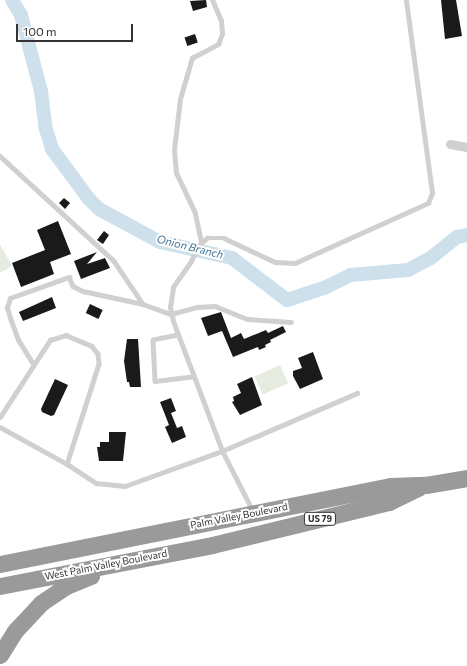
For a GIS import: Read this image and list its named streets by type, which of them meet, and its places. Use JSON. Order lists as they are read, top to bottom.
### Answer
{
  "streets": {
    "highway": ["Palm Valley Boulevard", "US 79", "West Palm Valley Boulevard"]
  },
  "crossings": [
    ["Palm Valley Boulevard", "US 79"],
    ["Palm Valley Boulevard", "West Palm Valley Boulevard"]
  ],
  "water": ["Onion Branch"],
  "scale_bar": "100 m"
}
